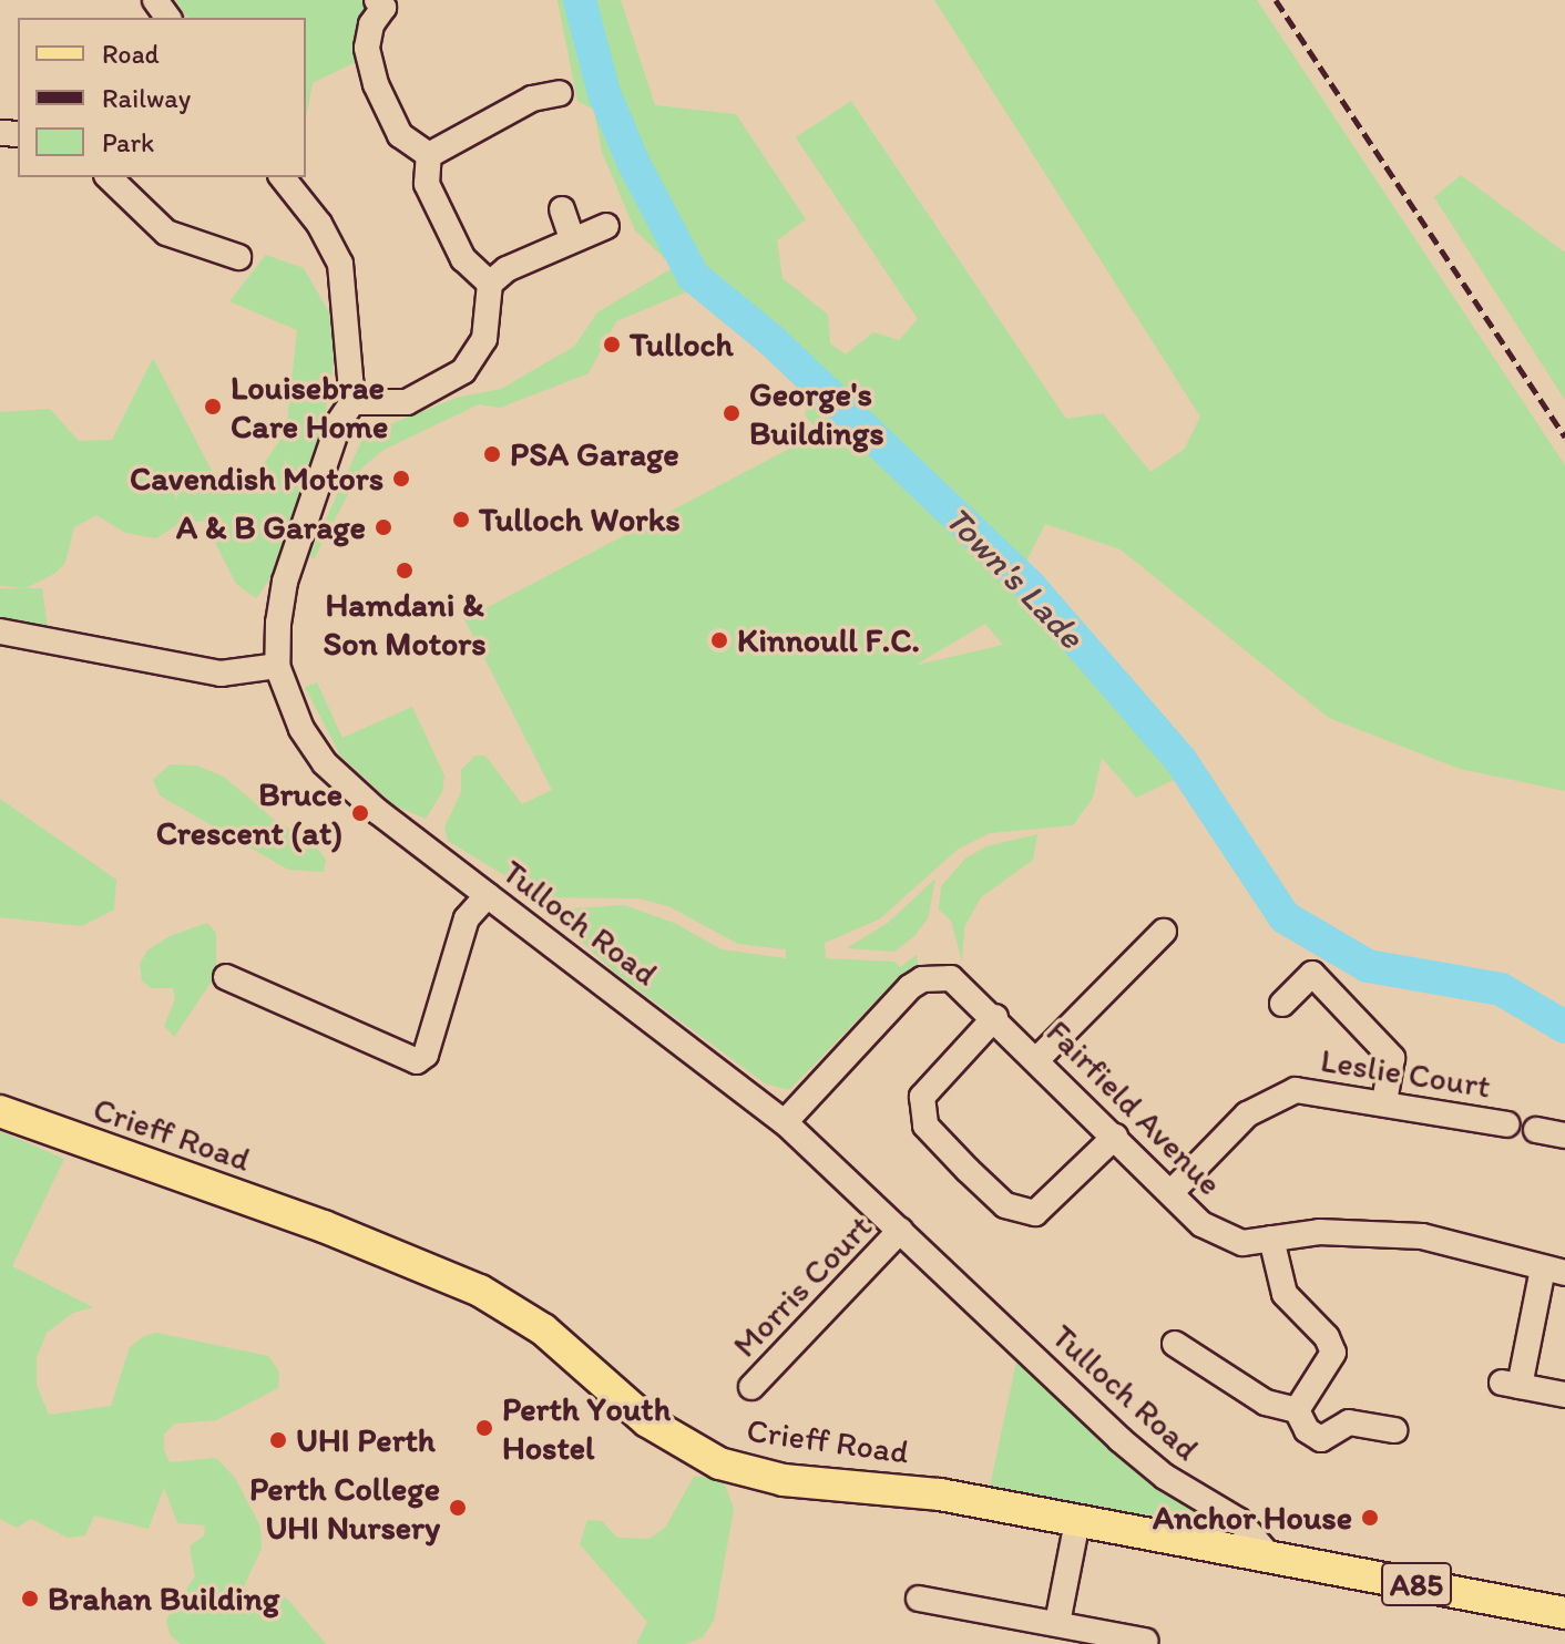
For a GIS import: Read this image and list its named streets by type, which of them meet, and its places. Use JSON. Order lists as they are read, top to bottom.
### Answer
{
  "streets": {
    "main road": ["Crieff Road", "A85"],
    "street": [
      "Tulloch Road",
      "Leslie Court",
      "Fairfield Avenue",
      "Morris Court"
    ]
  },
  "crossings": [
    ["Tulloch Road", "Fairfield Avenue"],
    ["Tulloch Road", "Crieff Road"],
    ["Tulloch Road", "Morris Court"],
    ["Leslie Court", "Fairfield Avenue"]
  ],
  "water": ["Town's Lade"],
  "places": [
    "Tulloch",
    "Louisebrae Care Home",
    "George's Buildings",
    "PSA Garage",
    "Cavendish Motors",
    "Tulloch Works",
    "A & B Garage",
    "Hamdani & Son Motors",
    "Kinnoull F.C.",
    "Bruce Crescent (at)",
    "Perth Youth Hostel",
    "UHI Perth",
    "Perth College UHI Nursery",
    "Anchor House",
    "Brahan Building"
  ],
  "legend": ["Road", "Railway", "Park"]
}
